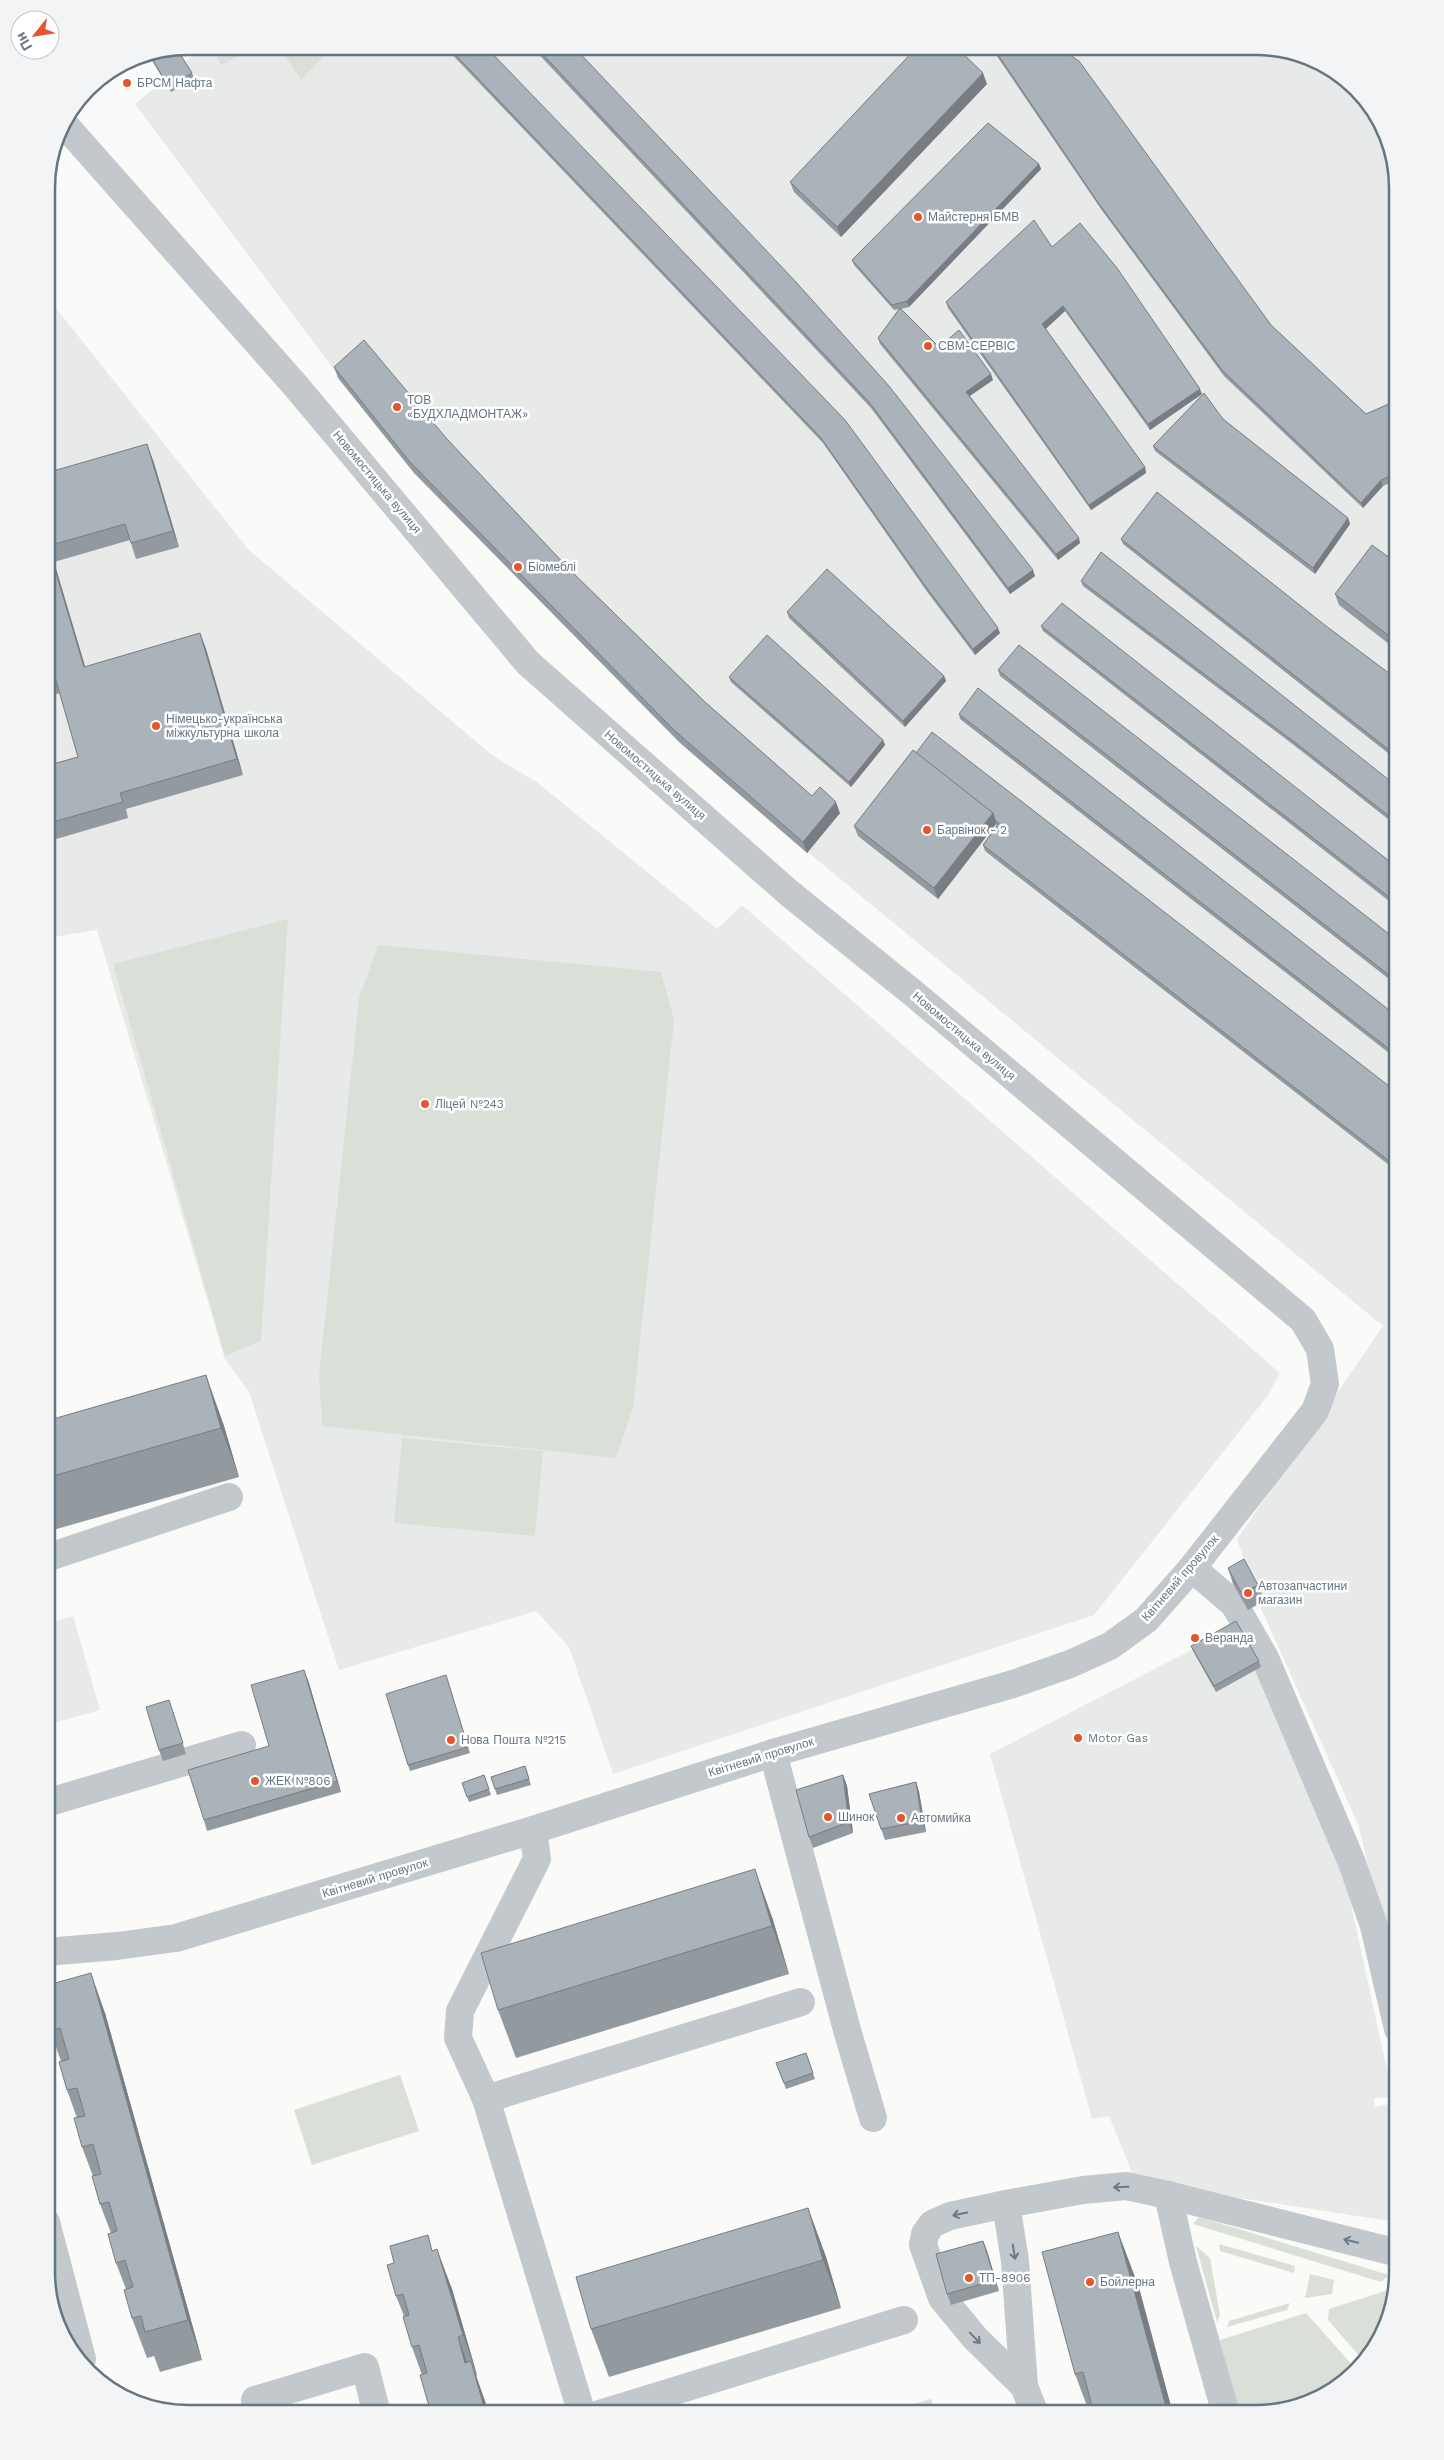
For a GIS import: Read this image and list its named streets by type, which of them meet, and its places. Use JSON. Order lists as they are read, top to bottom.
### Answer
{
  "streets": {
    "street": ["Новомостицька вулиця", "Квітневий провулок"]
  },
  "crossings": [
    ["Новомостицька вулиця", "Квітневий провулок"]
  ],
  "places": [
    "БРСМ Нафта",
    "Майстерня БМВ",
    "СВМ-СЕРВІС",
    "ТОВ «БУДХЛАДМОНТАЖ»",
    "Біомеблі",
    "Німецько-українська міжкультурна школа",
    "Барвінок - 2",
    "Ліцей №243",
    "Автозапчастини магазин",
    "Веранда",
    "Motor Gas",
    "Нова Пошта №215",
    "ЖЕК №806",
    "Шинок",
    "Автомийка",
    "ТП-8906",
    "Бойлерна"
  ],
  "north": "bottom left"
}
